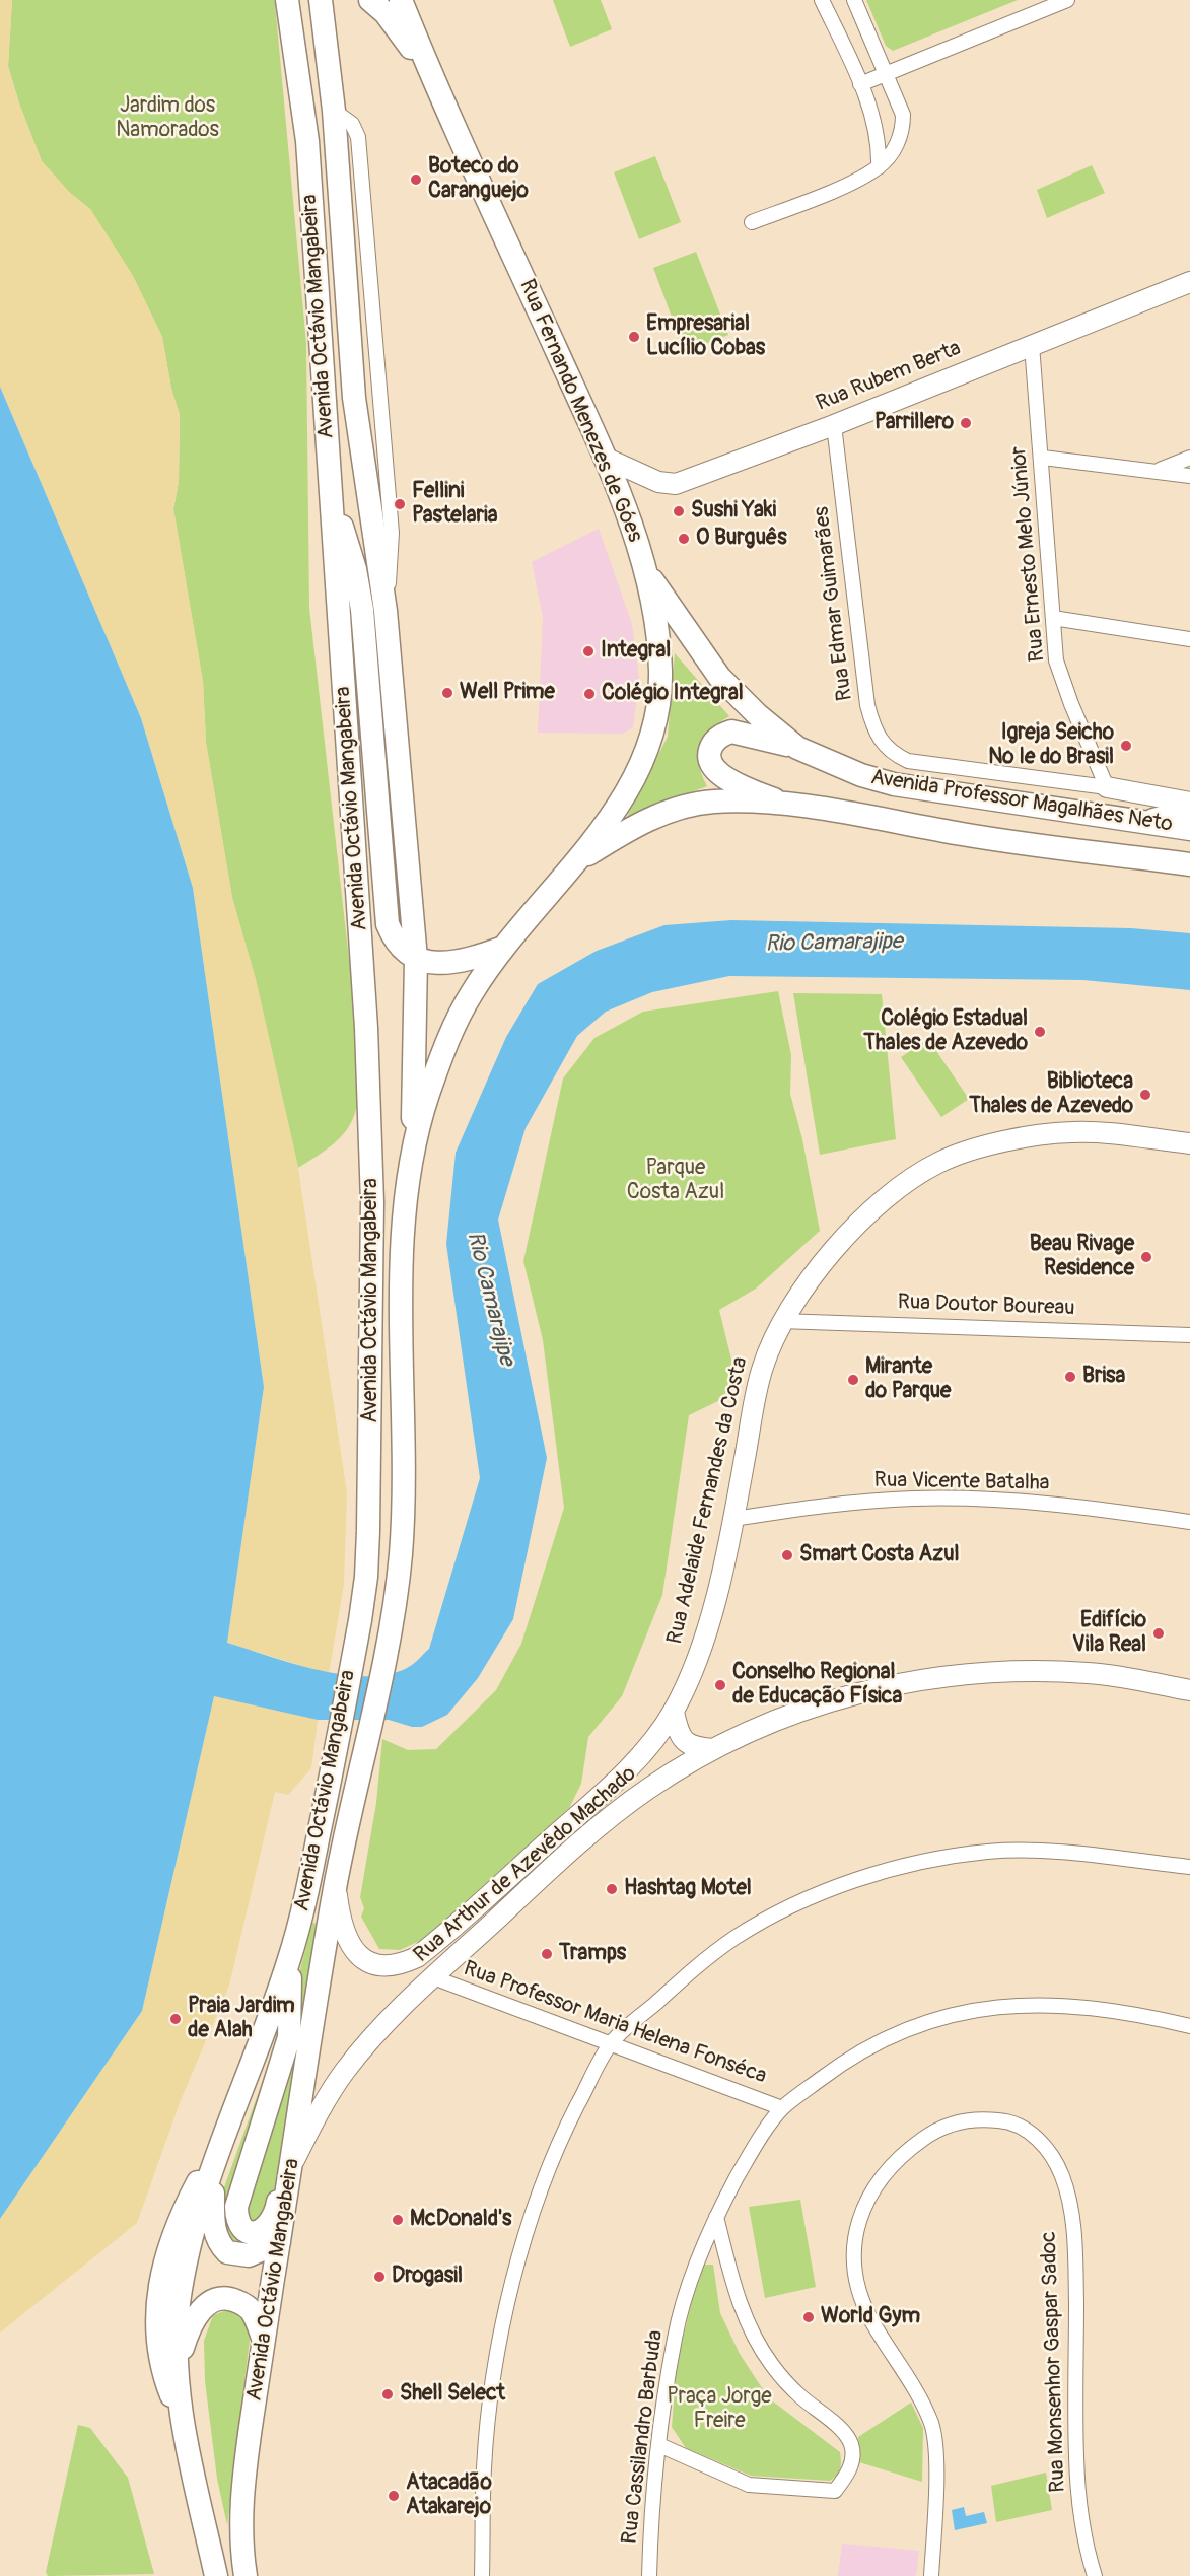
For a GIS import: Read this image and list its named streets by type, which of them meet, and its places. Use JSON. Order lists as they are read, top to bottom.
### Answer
{
  "streets": {
    "main road": ["Avenida Octávio Mangabeira", "Rua Fernando Menezes de Góes", "Avenida Professor Magalhães Neto"],
    "street": [
      "Rua Rubem Berta",
      "Rua Ernesto Melo Júnior",
      "Rua Edmar Guimarães",
      "Rua Doutor Boureau",
      "Rua Vicente Batalha",
      "Rua Adelaide Fernandes da Costa",
      "Rua Arthur de Azevêdo Machado",
      "Rua Professor Maria Helena Fonséca",
      "Rua Monsenhor Gaspar Sadoc",
      "Rua Cassilandro Barbuda"
    ]
  },
  "crossings": [
    ["Avenida Octávio Mangabeira", "Rua Fernando Menezes de Góes"],
    ["Avenida Octávio Mangabeira", "Avenida Professor Magalhães Neto"],
    ["Avenida Octávio Mangabeira", "Rua Adelaide Fernandes da Costa"],
    ["Avenida Octávio Mangabeira", "Rua Arthur de Azevêdo Machado"],
    ["Rua Rubem Berta", "Rua Fernando Menezes de Góes"],
    ["Rua Rubem Berta", "Rua Ernesto Melo Júnior"],
    ["Rua Rubem Berta", "Rua Edmar Guimarães"],
    ["Rua Fernando Menezes de Góes", "Avenida Professor Magalhães Neto"],
    ["Rua Ernesto Melo Júnior", "Avenida Professor Magalhães Neto"],
    ["Rua Edmar Guimarães", "Avenida Professor Magalhães Neto"],
    ["Rua Doutor Boureau", "Rua Adelaide Fernandes da Costa"],
    ["Rua Vicente Batalha", "Rua Adelaide Fernandes da Costa"],
    ["Rua Arthur de Azevêdo Machado", "Rua Professor Maria Helena Fonséca"],
    ["Rua Professor Maria Helena Fonséca", "Rua Cassilandro Barbuda"]
  ],
  "water": ["Rio Camarajipe"],
  "parks": ["Jardim dos Namorados", "Parque Costa Azul", "Praça Jorge Freire"],
  "places": [
    "Boteco do Caranguejo",
    "Empresarial Lucílio Cobas",
    "Parrillero",
    "Fellini Pastelaria",
    "Sushi Yaki",
    "O Burguês",
    "Integral",
    "Well Prime",
    "Colégio Integral",
    "Igreja Seicho No Ie do Brasil",
    "Colégio Estadual Thales de Azevedo",
    "Biblioteca Thales de Azevedo",
    "Beau Rivage Residence",
    "Brisa",
    "Mirante do Parque",
    "Smart Costa Azul",
    "Edifício Vila Real",
    "Conselho Regional de Educação Física",
    "Hashtag Motel",
    "Tramps",
    "Praia Jardim de Alah",
    "McDonald's",
    "Drogasil",
    "World Gym",
    "Shell Select",
    "Atacadão Atakarejo"
  ]
}
